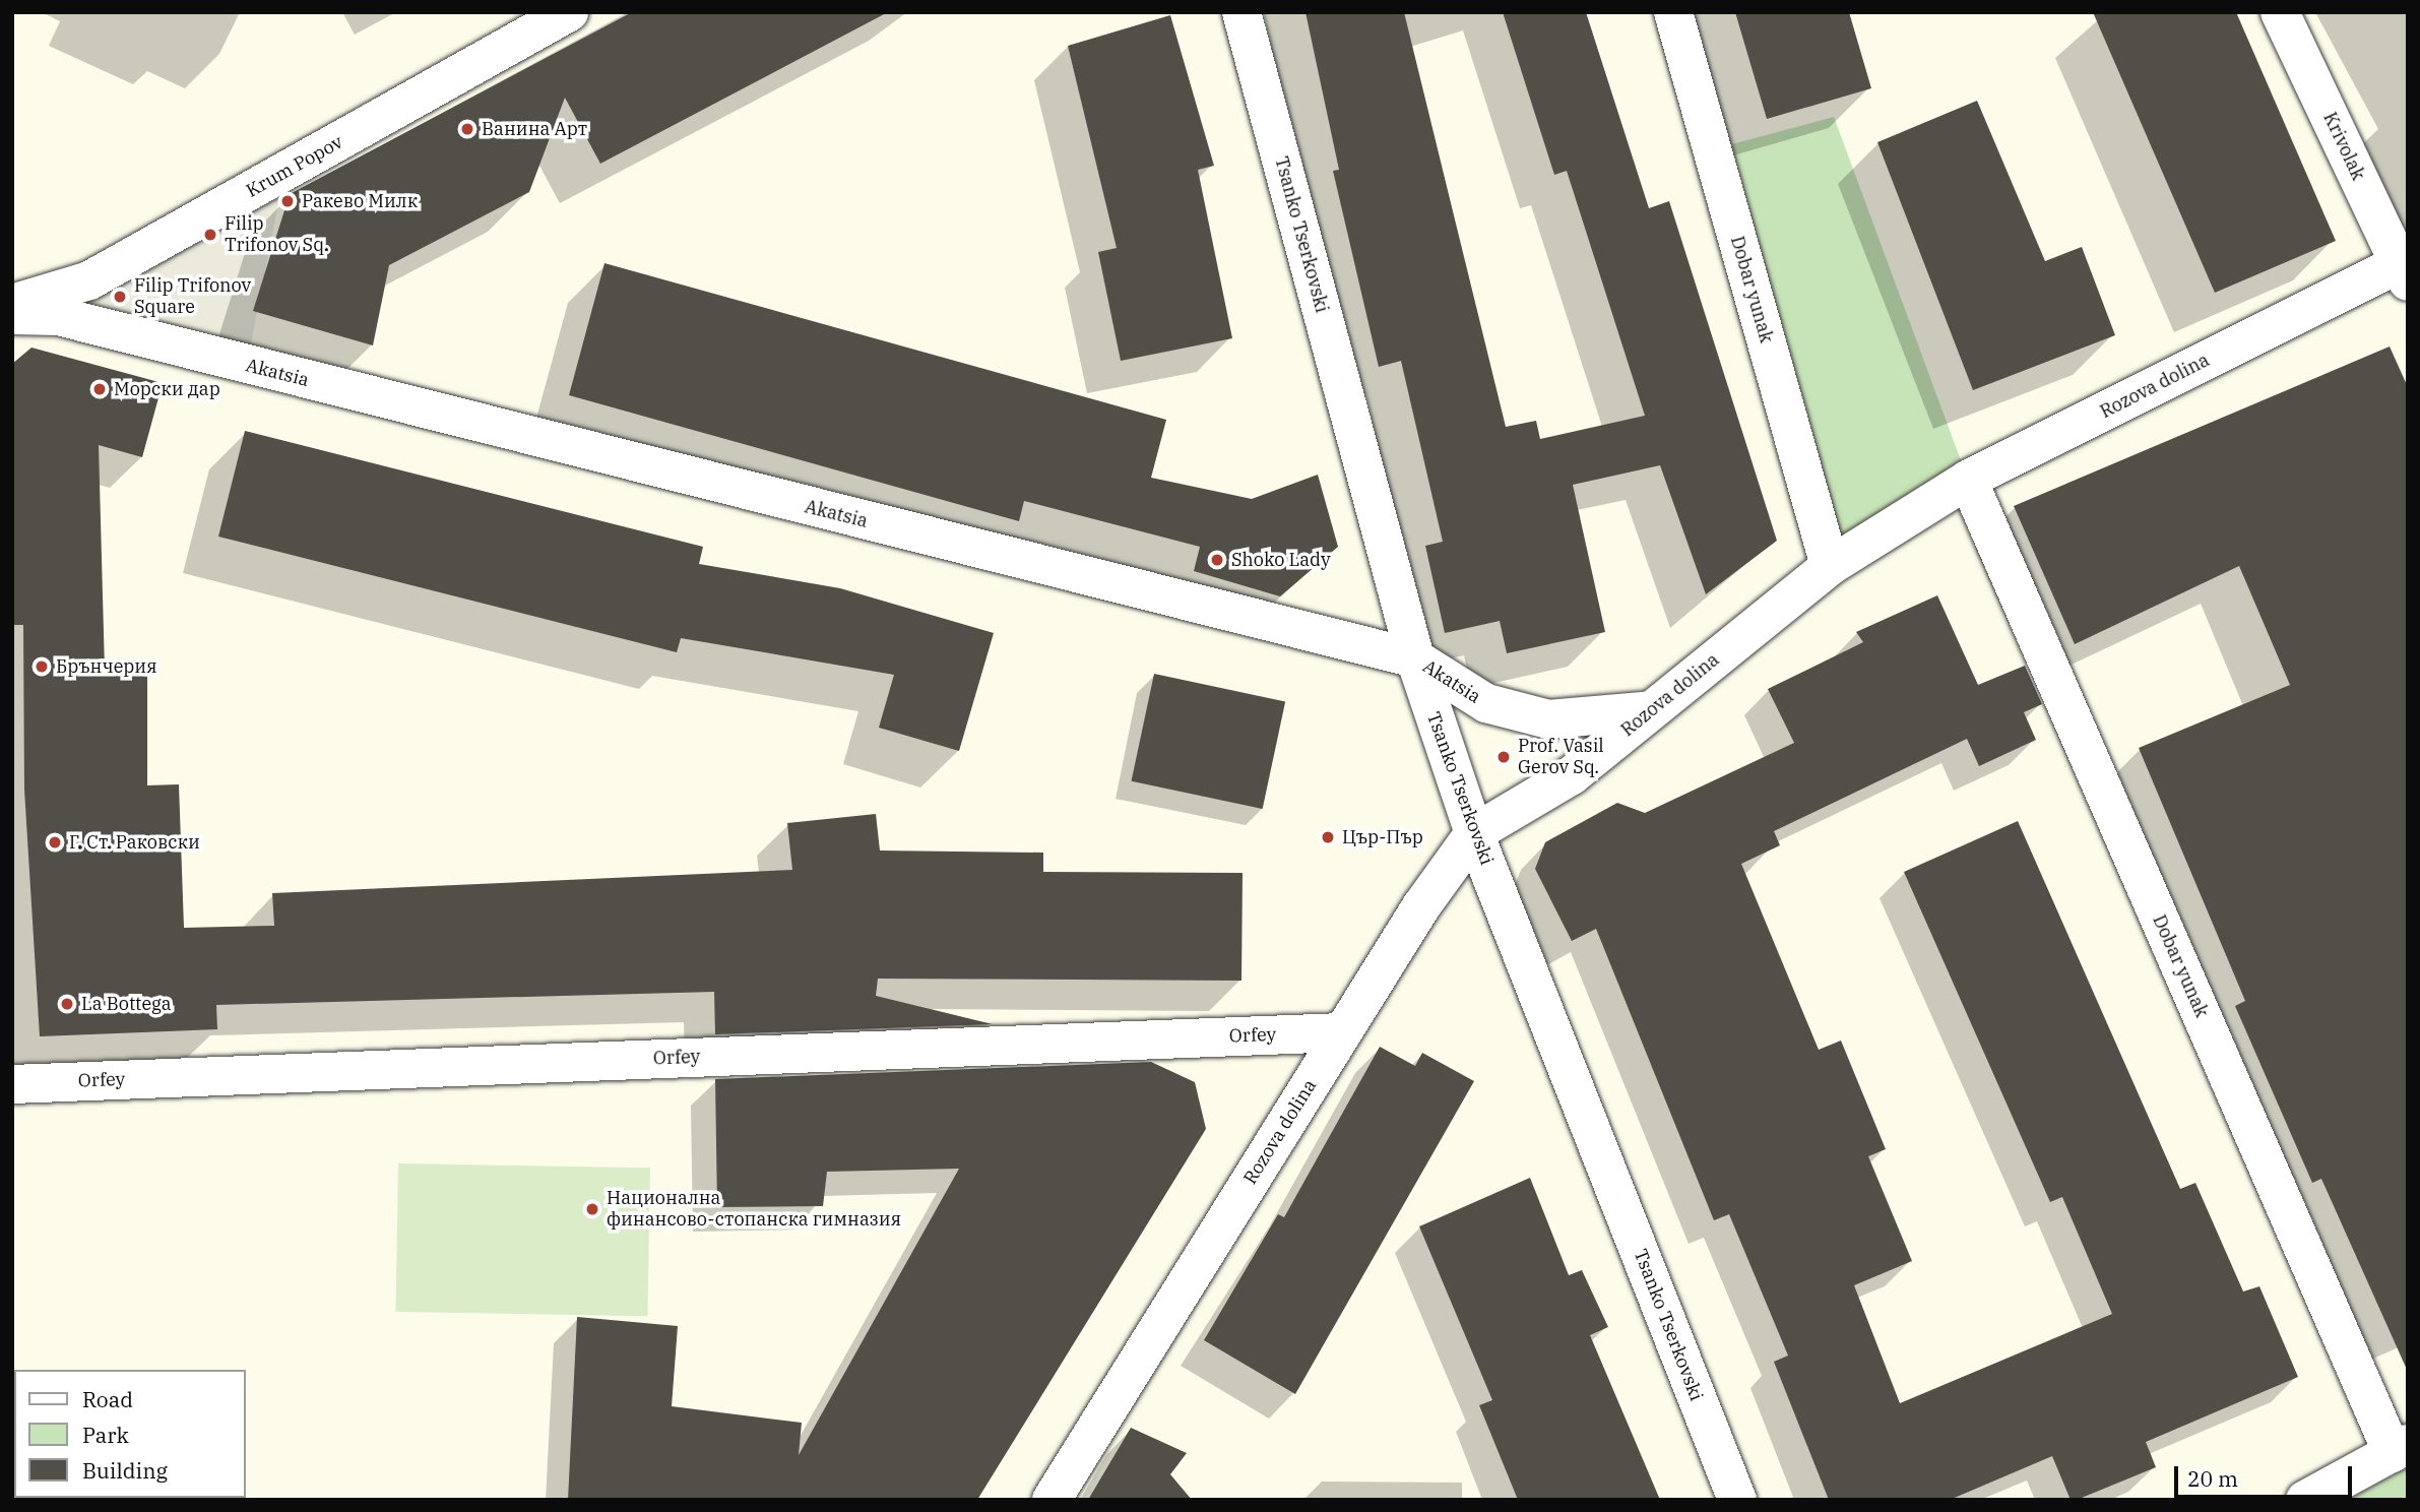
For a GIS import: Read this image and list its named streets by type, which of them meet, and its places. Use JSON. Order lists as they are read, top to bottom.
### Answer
{
  "streets": {
    "street": [
      "Krivolak",
      "Krum Popov",
      "Tsanko Tserkovski",
      "Dobar yunak",
      "Akatsia",
      "Rozova dolina",
      "Orfey"
    ]
  },
  "crossings": [
    ["Krivolak", "Rozova dolina"],
    ["Tsanko Tserkovski", "Akatsia"],
    ["Tsanko Tserkovski", "Rozova dolina"],
    ["Dobar yunak", "Rozova dolina"],
    ["Akatsia", "Rozova dolina"],
    ["Rozova dolina", "Orfey"]
  ],
  "places": [
    "Ванина Арт",
    "Ракево Милк",
    "Filip Trifonov Sq.",
    "Filip Trifonov Square",
    "Морски дар",
    "Shoko Lady",
    "Брънчерия",
    "Prof. Vasil Gerov Sq.",
    "Цър-Пър",
    "Г. Ст. Раковски",
    "La Bottega",
    "Национална финансово-стопанска гимназия"
  ],
  "legend": ["Road", "Park", "Building"],
  "scale_bar": "20 m"
}
